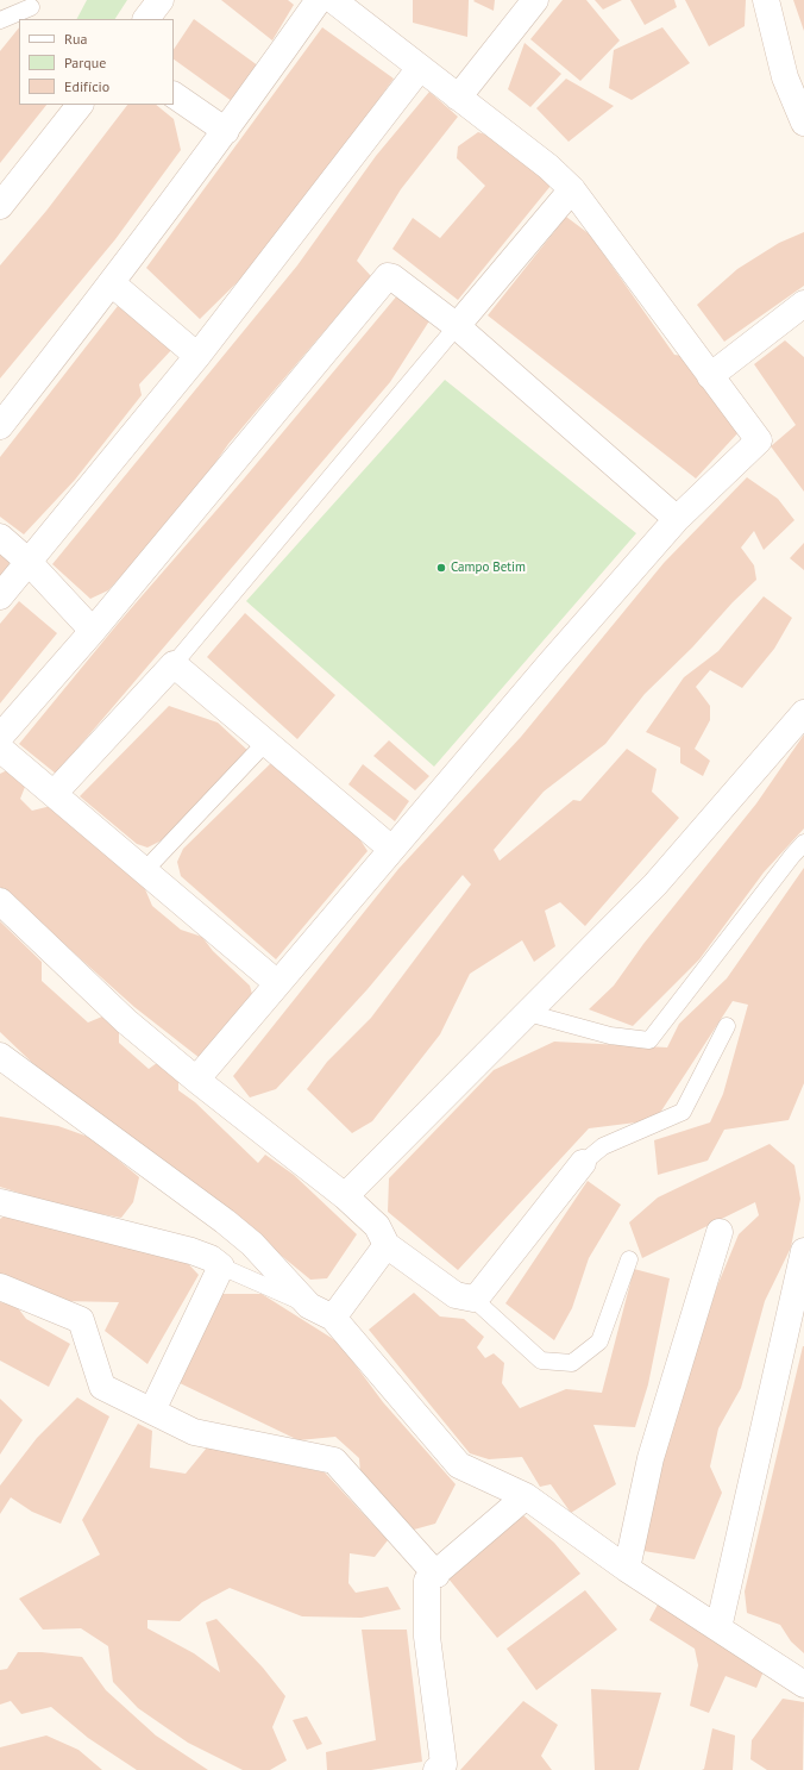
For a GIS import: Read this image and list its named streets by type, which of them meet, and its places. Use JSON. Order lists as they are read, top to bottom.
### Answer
{
  "places": ["Campo Betim"],
  "legend": ["Rua", "Parque", "Edifício"]
}
